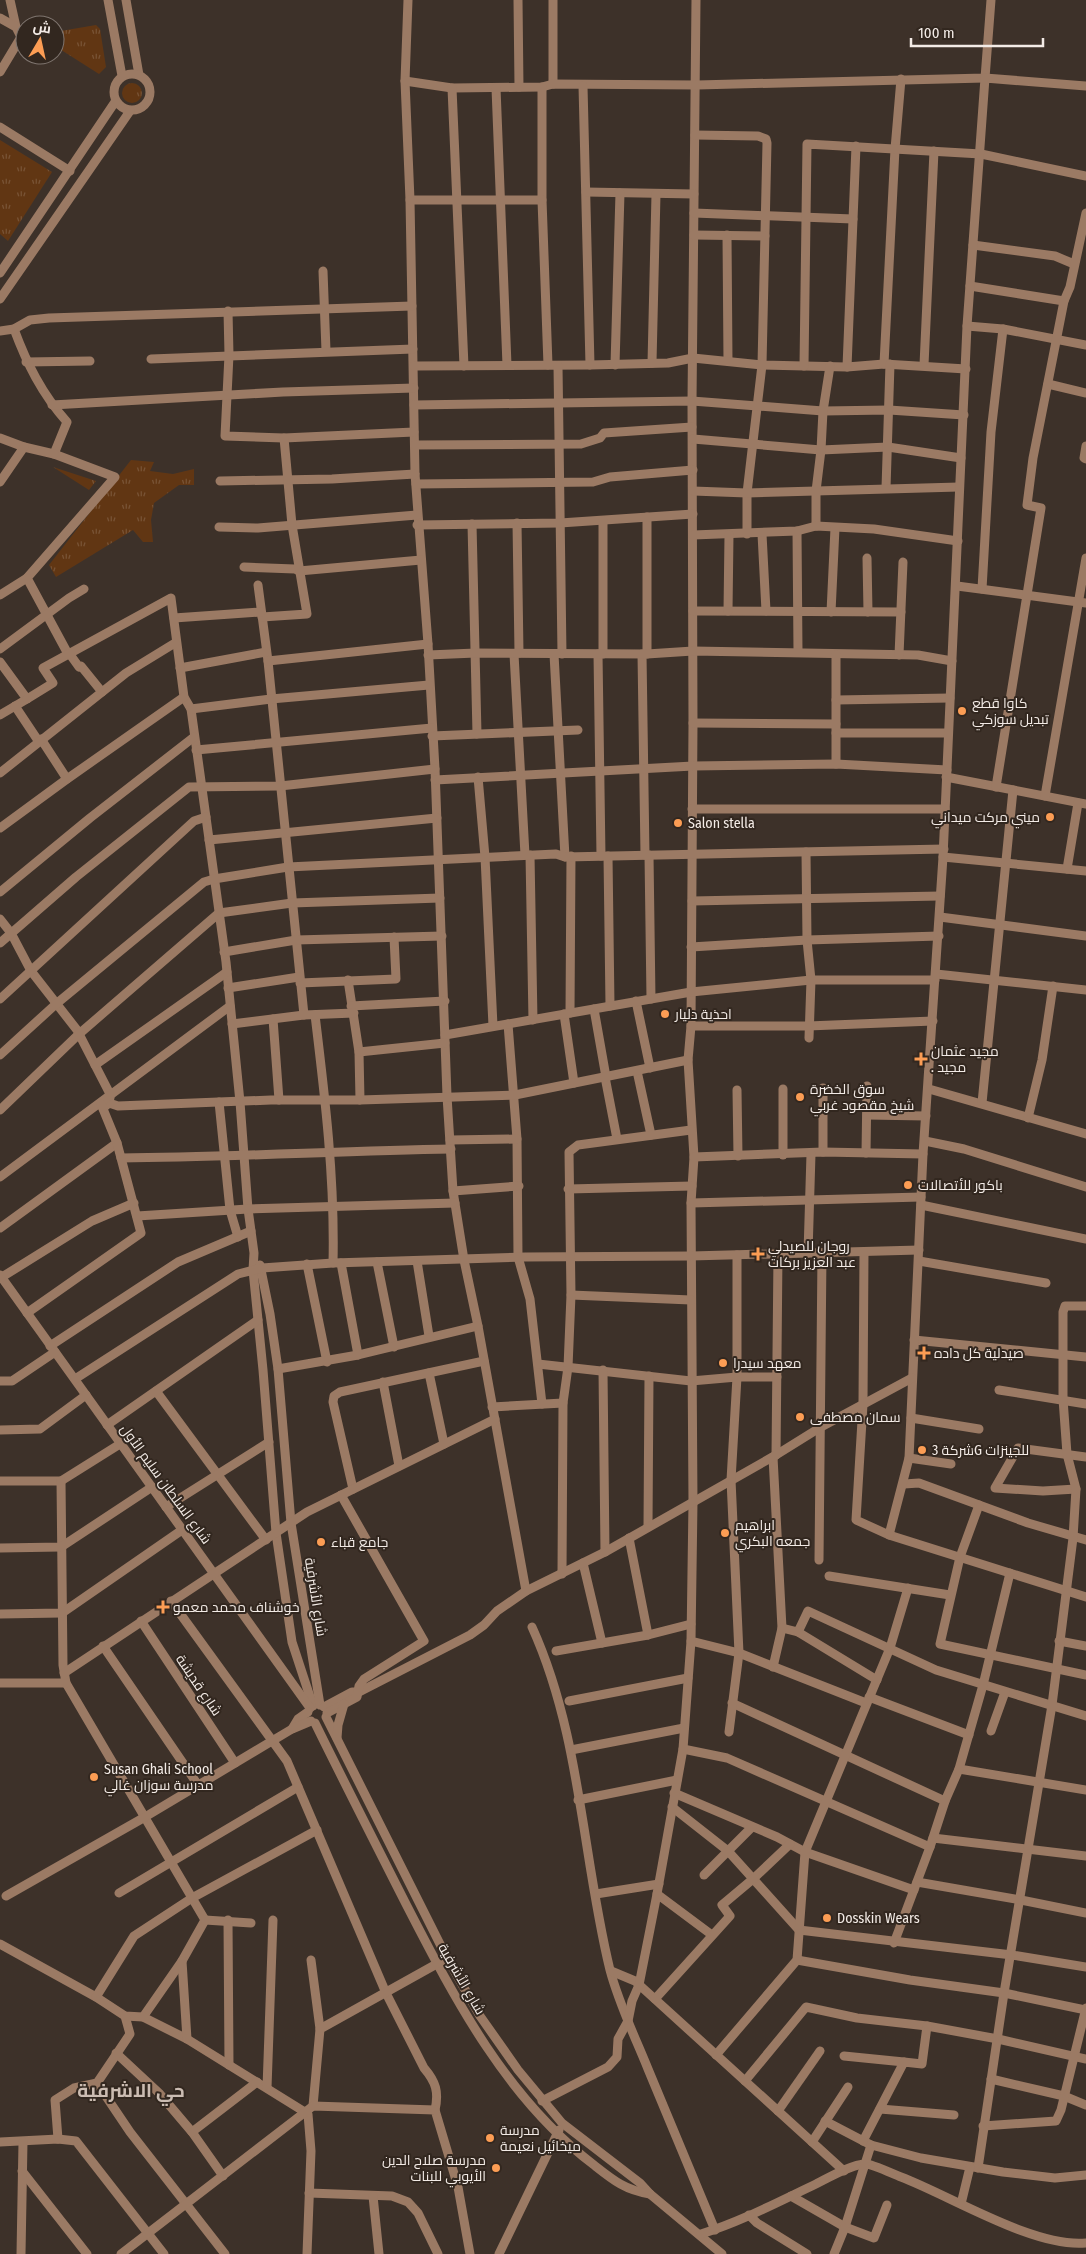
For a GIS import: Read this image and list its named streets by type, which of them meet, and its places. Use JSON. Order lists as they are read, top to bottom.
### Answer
{
  "streets": {
    "street": ["شارع السلطان سليم الأول", "شارع الأشرفية", "شارع قديشة"]
  },
  "crossings": [
    ["شارع السلطان سليم الأول", "شارع الأشرفية"]
  ],
  "districts": ["حي الاشرفية"],
  "places": {
    "other": [
      "كاوا قطع تبديل سوزكي",
      "ميني مركت ميداني",
      "Salon stella",
      "احذية دليار",
      "سوق الخضرة شيخ مقصود غربي",
      "باكور للأتصالات",
      "معهد سيدرا",
      "سمان مصطفى",
      "شركة 3G للجينزات",
      "ابراهيم جمعه البكري",
      "جامع قباء",
      "Susan Ghali School مدرسة سوزان غالي",
      "Dosskin Wears",
      "مدرسة ميخائيل نعيمة",
      "مدرسة صلاح الدين الأيوبي للبنات"
    ],
    "health": [
      "مجيد عثمان . مجيد",
      "روجان للصيدلي عبد العزيز بركات",
      "صيدلية كل داده",
      "خوشناف محمد معمو"
    ]
  },
  "scale_bar": "100 m",
  "north": "top"
}
